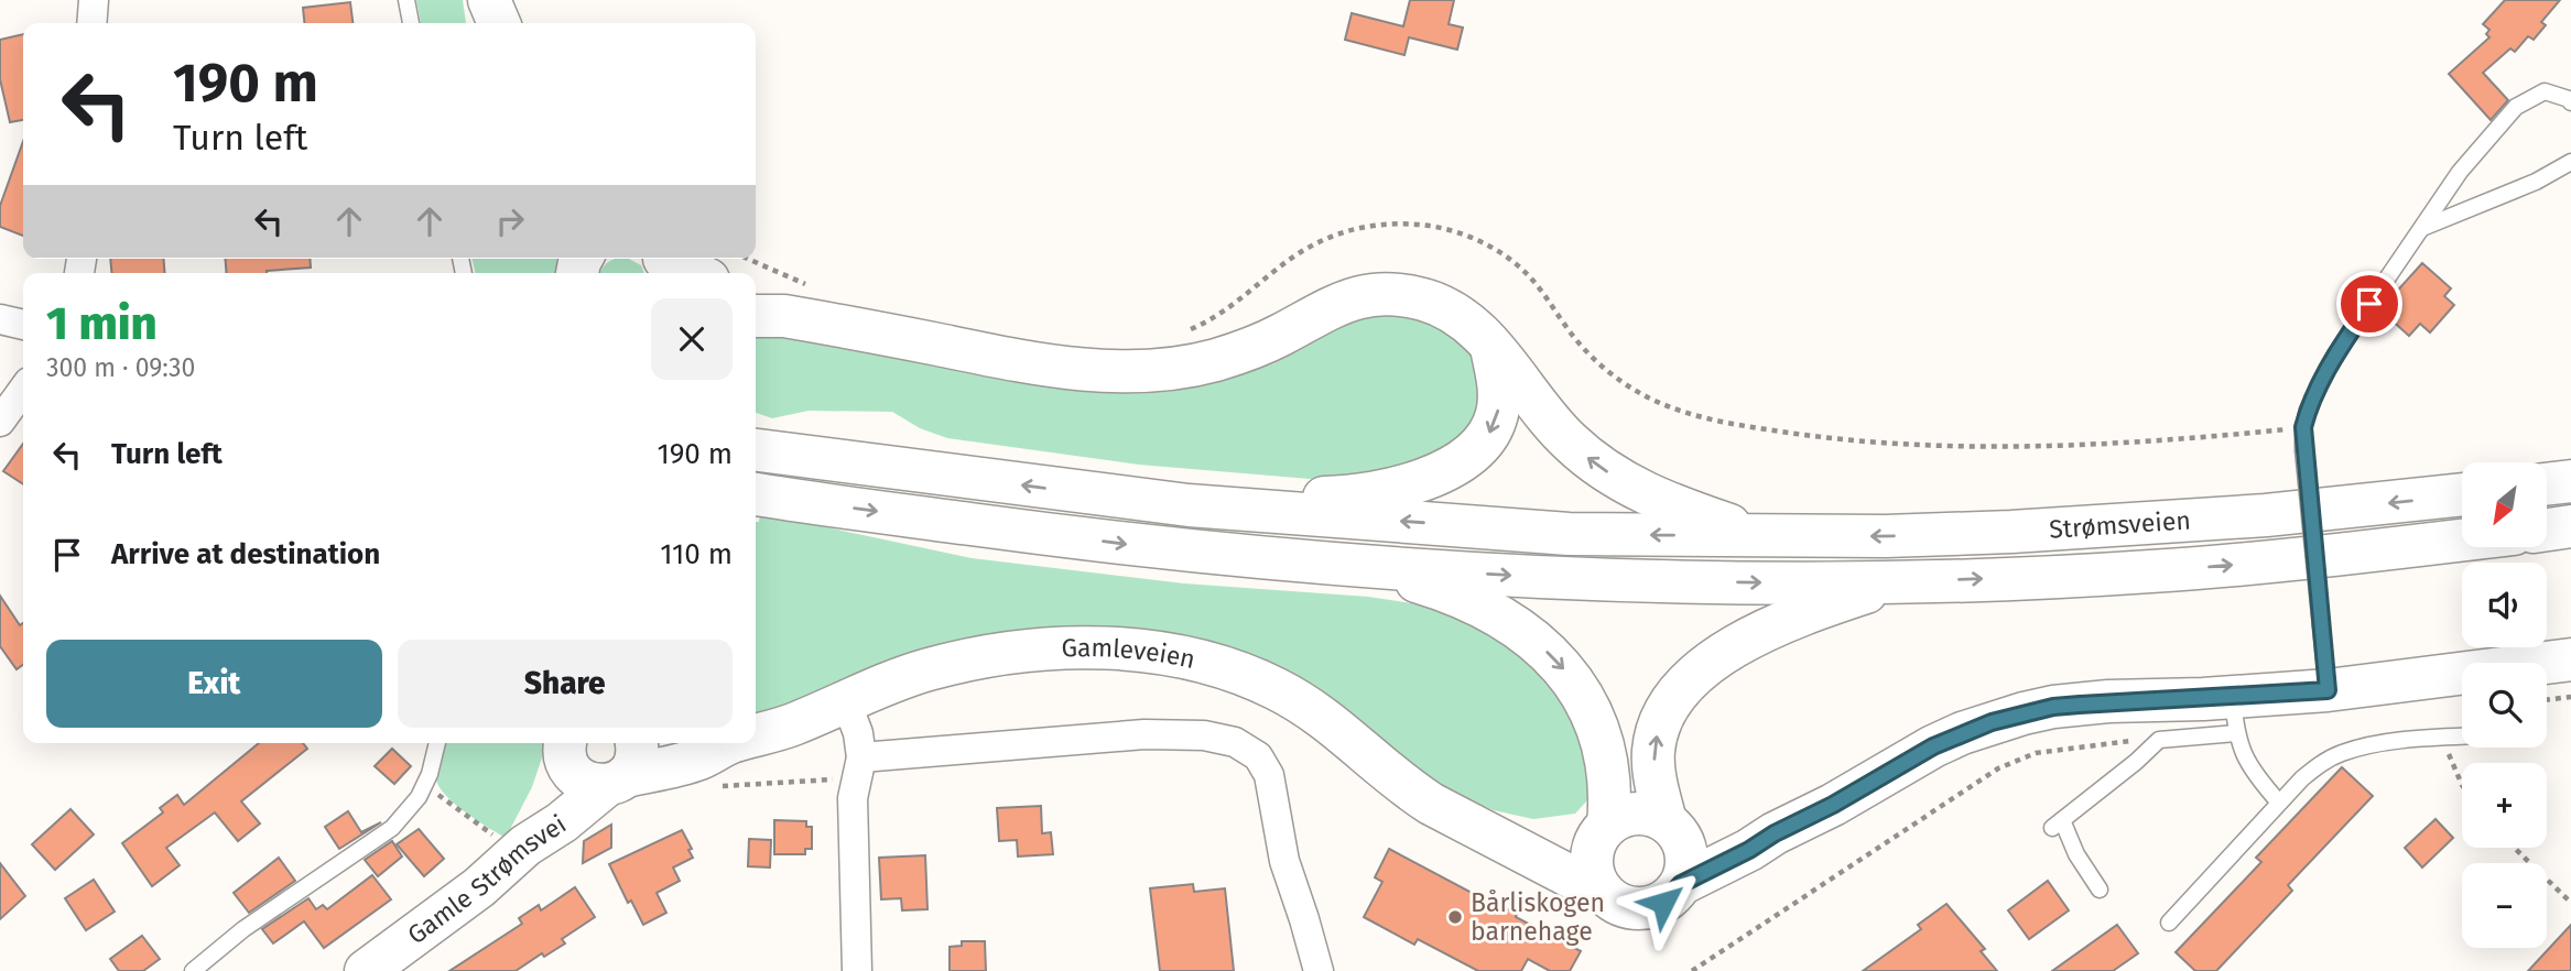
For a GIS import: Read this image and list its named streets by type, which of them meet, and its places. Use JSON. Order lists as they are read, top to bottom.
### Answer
{
  "streets": {
    "main road": ["Strømsveien", "Gamleveien", "Gamle Strømsvei"]
  },
  "crossings": [
    ["Gamleveien", "Gamle Strømsvei"]
  ],
  "places": ["Bårliskogen barnehage"],
  "north": "bottom left",
  "page": {
    "turn": ["190 m", "Turn left"],
    "heading": ["1 min", "300 m · 09:30"],
    "list": [
      {
        "name": "Turn left",
        "value": "190 m"
      },
      {
        "name": "Arrive at destination",
        "value": "110 m"
      }
    ],
    "map_buttons": ["+", "−"],
    "buttons": ["Exit", "Share"]
  }
}
